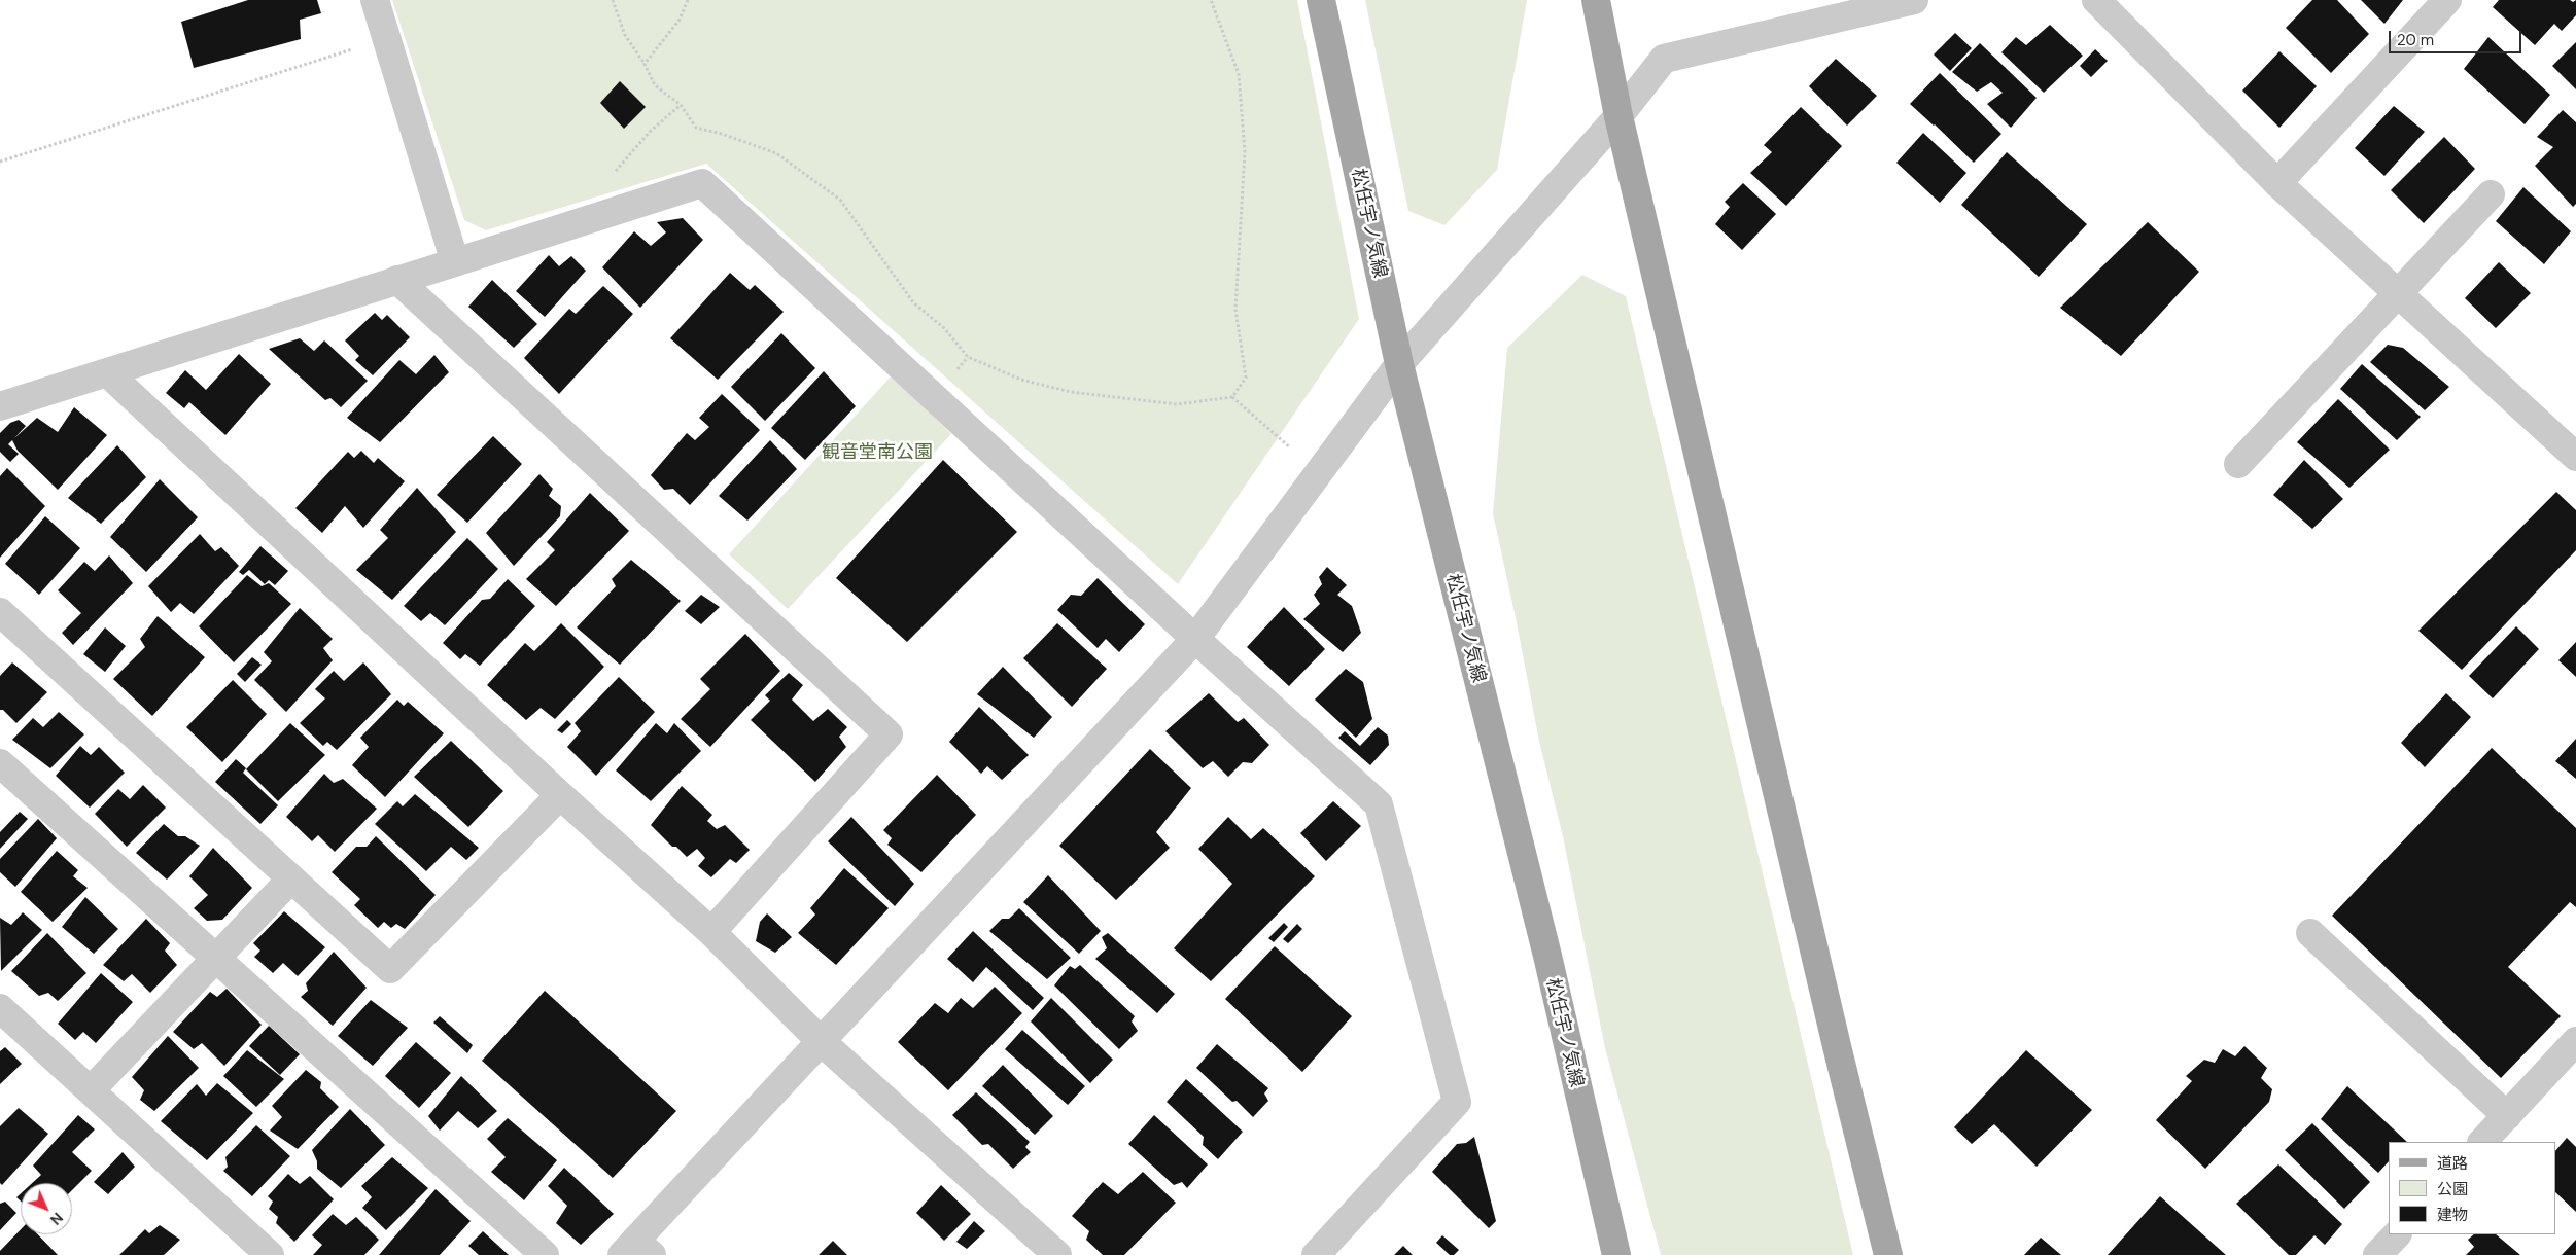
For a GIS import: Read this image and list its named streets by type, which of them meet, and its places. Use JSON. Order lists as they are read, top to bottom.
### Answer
{
  "streets": {
    "main road": ["松任宇ノ気線"]
  },
  "parks": ["観音堂南公園"],
  "legend": ["道路", "公園", "建物"],
  "scale_bar": "20 m",
  "north": "bottom right"
}
